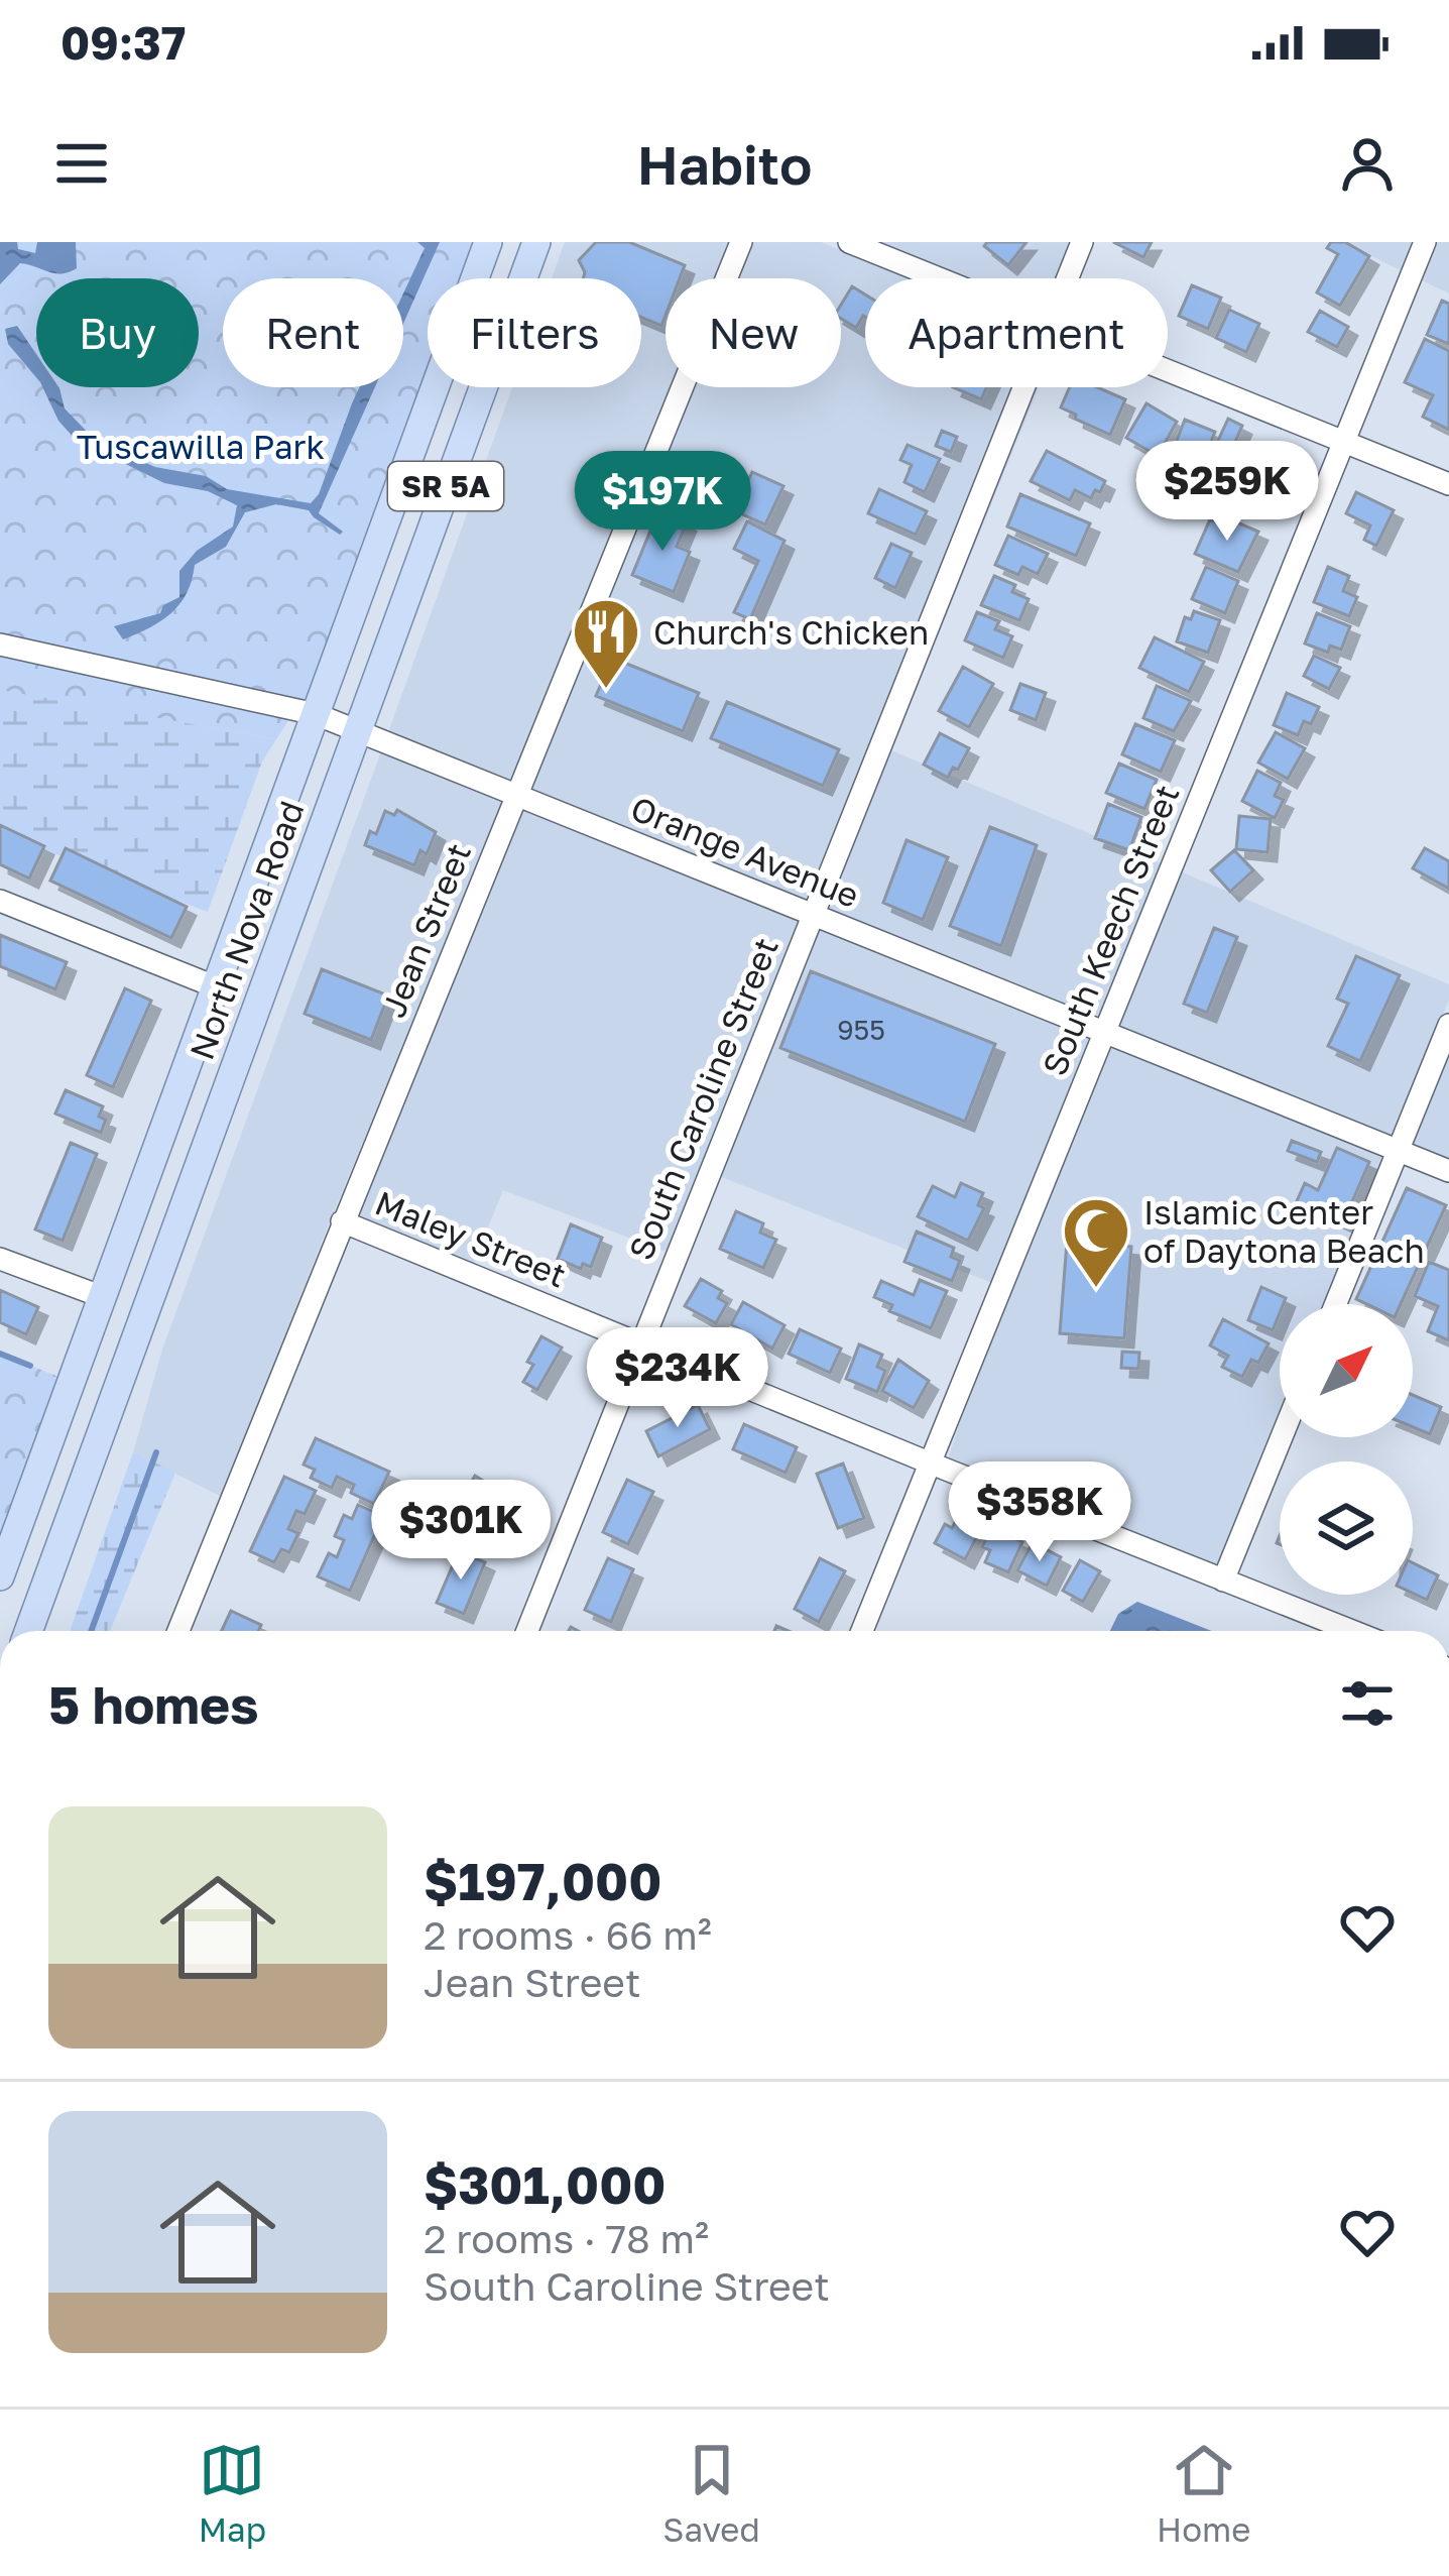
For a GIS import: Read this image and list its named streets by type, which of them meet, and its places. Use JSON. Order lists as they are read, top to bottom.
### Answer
{
  "streets": {
    "main road": ["SR 5A", "North Nova Road"],
    "street": [
      "Orange Avenue",
      "Jean Street",
      "South Keech Street",
      "South Caroline Street",
      "Maley Street"
    ]
  },
  "crossings": [
    ["Orange Avenue", "North Nova Road"],
    ["Orange Avenue", "Jean Street"],
    ["Orange Avenue", "South Keech Street"],
    ["Orange Avenue", "South Caroline Street"],
    ["Jean Street", "Maley Street"],
    ["South Keech Street", "Maley Street"],
    ["South Caroline Street", "Maley Street"]
  ],
  "parks": ["Tuscawilla Park"],
  "places": {
    "restaurant": ["Church's Chicken"],
    "mosque": ["Islamic Center of Daytona Beach"]
  },
  "house_numbers": ["955"],
  "north": "top right",
  "page": {
    "status": "09:37",
    "header": "Habito",
    "chip": [
      "Buy",
      "Rent",
      "Filters",
      "New",
      "Apartment"
    ],
    "price": [
      "$259K",
      "$197K",
      "$234K",
      "$358K",
      "$301K"
    ],
    "heading": "5 homes",
    "list": [
      {
        "name": "$197,000",
        "note": "2 rooms · 66 m² · Jean Street"
      },
      {
        "name": "$301,000",
        "note": "2 rooms · 78 m² · South Caroline Street"
      }
    ],
    "tabs": ["Map", "Saved", "Home"]
  }
}
